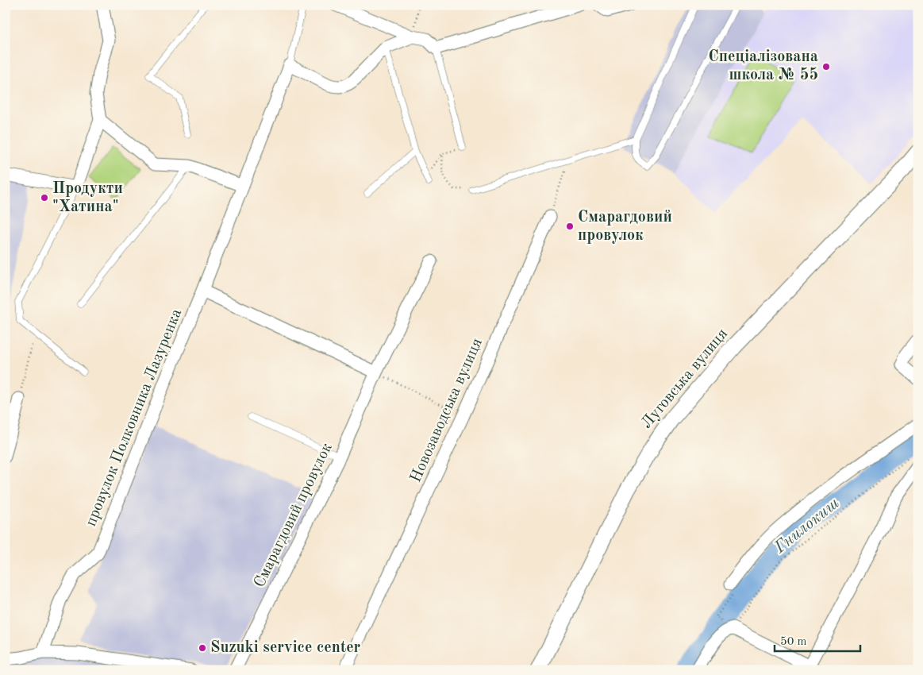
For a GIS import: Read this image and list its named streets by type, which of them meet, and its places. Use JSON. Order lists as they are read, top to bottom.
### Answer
{
  "streets": {
    "street": [
      "Луговська вулиця",
      "Новозаводська вулиця",
      "провулок Полковника Лазуренка",
      "Смарагдовий провулок"
    ]
  },
  "water": ["Гнилокиш"],
  "places": [
    "Спеціалізована школа № 55",
    "Продукти \"Хатина\"",
    "Смарагдовий провулок",
    "Suzuki service center"
  ],
  "scale_bar": "50 m"
}
